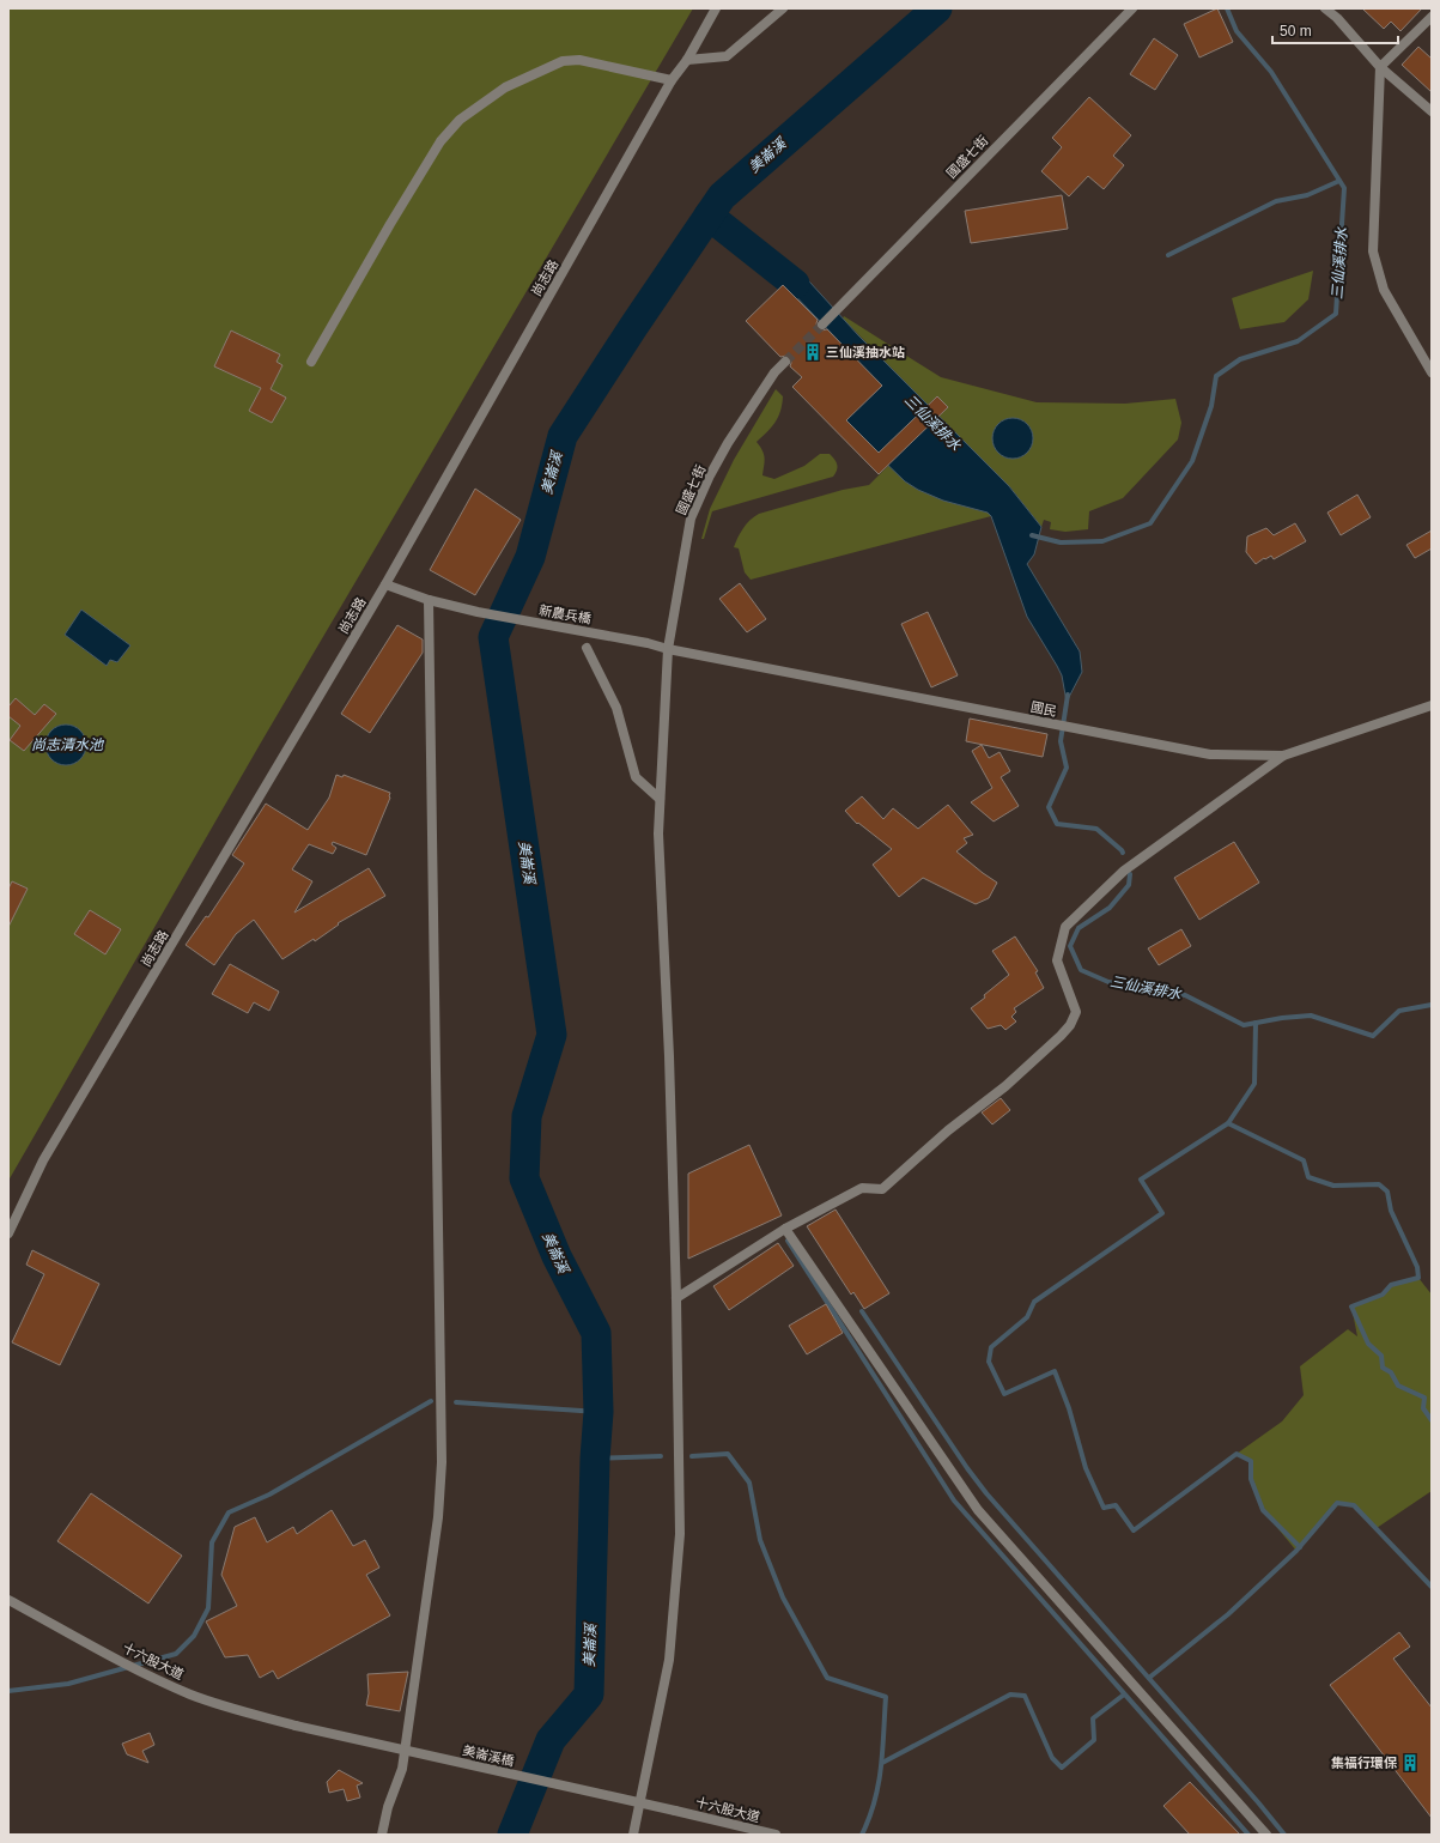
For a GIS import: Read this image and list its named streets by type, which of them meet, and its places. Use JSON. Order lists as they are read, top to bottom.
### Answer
{
  "streets": {
    "street": [
      "國盛七街",
      "尚志路",
      "新農兵橋",
      "國民",
      "十六股大道",
      "美崙溪橋"
    ]
  },
  "crossings": [
    ["國盛七街", "國民"],
    ["尚志路", "新農兵橋"],
    ["新農兵橋", "國民"],
    ["十六股大道", "美崙溪橋"]
  ],
  "water": ["美崙溪", "三仙溪排水", "尚志清水池"],
  "places": {
    "building": ["三仙溪抽水站", "集福行環保"]
  },
  "scale_bar": "50 m"
}
